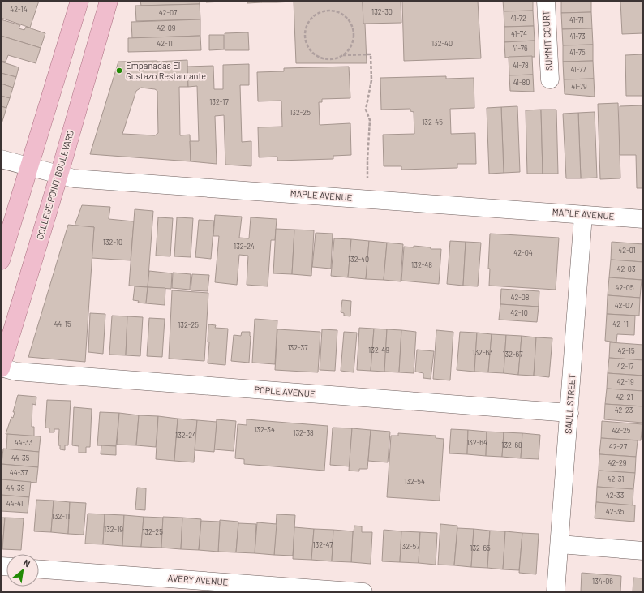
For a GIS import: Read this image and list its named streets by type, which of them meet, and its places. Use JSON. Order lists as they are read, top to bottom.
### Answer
{
  "streets": {
    "main road": ["COLLEGE POINT BOULEVARD"],
    "street": [
      "SUMMIT COURT",
      "MAPLE AVENUE",
      "POPLE AVENUE",
      "SAULL STREET",
      "AVERY AVENUE"
    ]
  },
  "crossings": [
    ["COLLEGE POINT BOULEVARD", "MAPLE AVENUE"],
    ["COLLEGE POINT BOULEVARD", "POPLE AVENUE"],
    ["MAPLE AVENUE", "SAULL STREET"],
    ["POPLE AVENUE", "SAULL STREET"]
  ],
  "places": ["Empanadas El Gustazo Restaurante"],
  "house_numbers": [
    "42-14",
    "132-30",
    "42-07",
    "41-72",
    "41-71",
    "42-09",
    "41-74",
    "41-73",
    "42-11",
    "132-40",
    "41-76",
    "41-75",
    "41-78",
    "41-77",
    "41-80",
    "41-79",
    "132-17",
    "132-25",
    "132-45",
    "132-10",
    "132-24",
    "42-01",
    "42-04",
    "132-40",
    "132-48",
    "42-03",
    "42-05",
    "42-08",
    "42-07",
    "42-10",
    "44-15",
    "42-11",
    "132-25",
    "132-37",
    "132-49",
    "42-15",
    "132-63",
    "132-67",
    "42-17",
    "42-19",
    "42-21",
    "42-23",
    "132-34",
    "42-25",
    "132-38",
    "132-24",
    "44-33",
    "132-64",
    "132-68",
    "42-27",
    "44-35",
    "42-29",
    "44-37",
    "42-31",
    "132-54",
    "44-39",
    "42-33",
    "44-41",
    "42-35",
    "132-11",
    "132-19",
    "132-25",
    "132-47",
    "132-57",
    "132-65",
    "134-06"
  ],
  "north": "top right"
}
